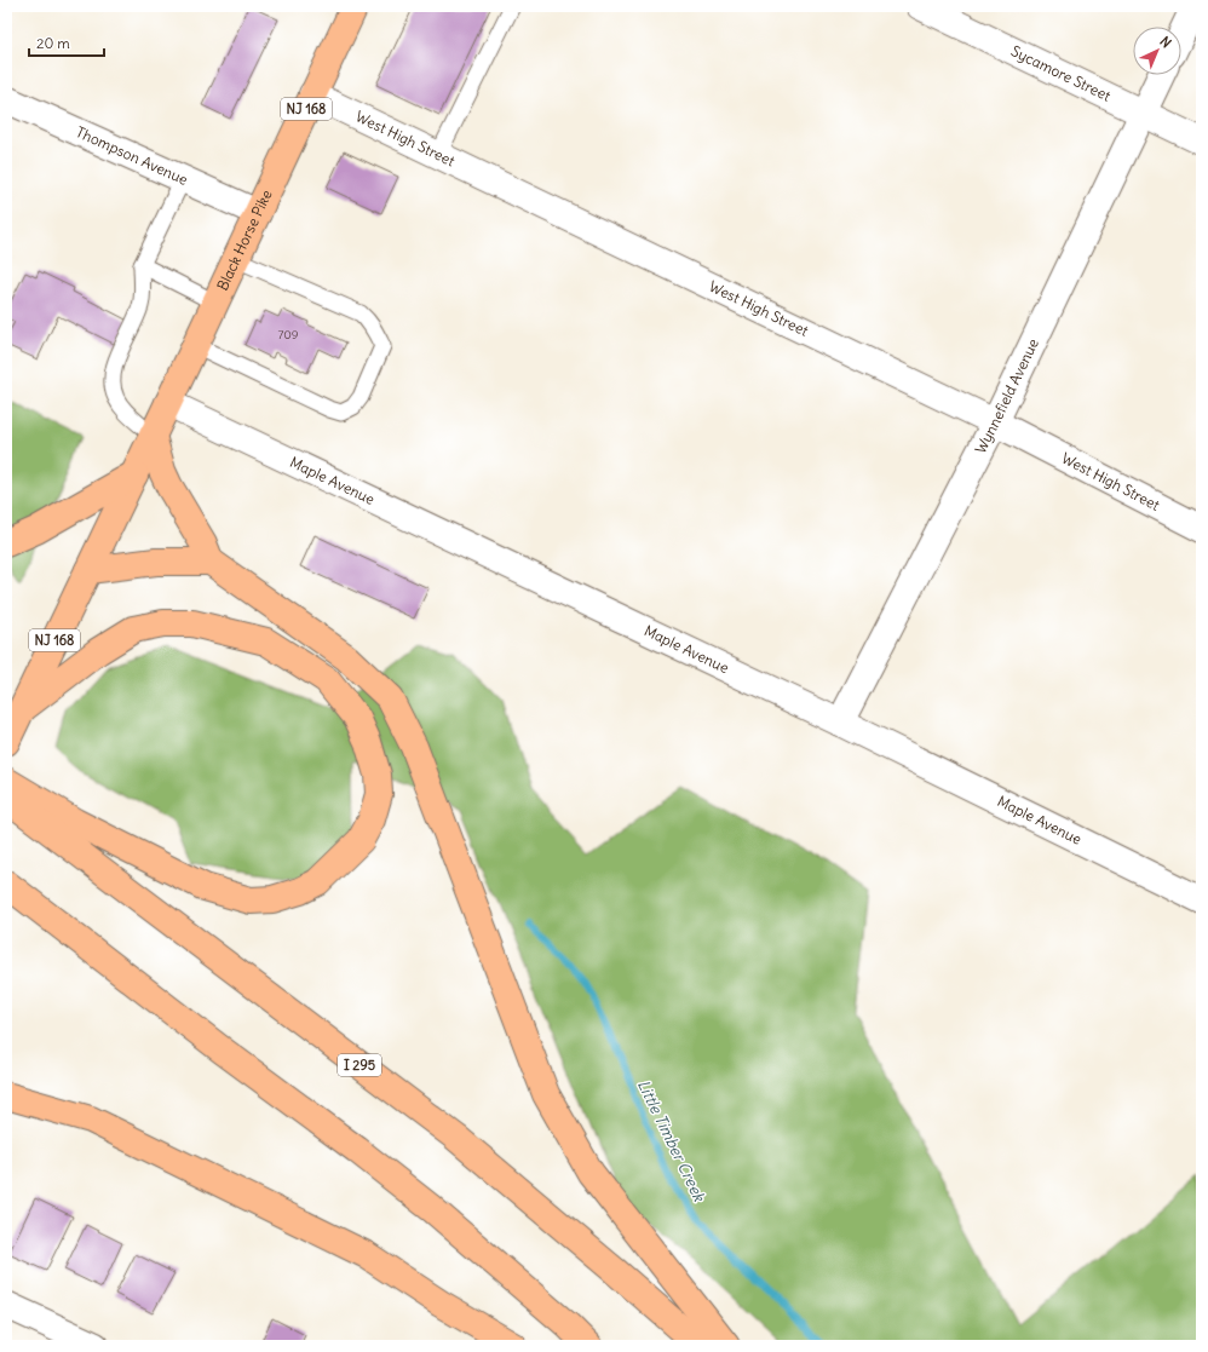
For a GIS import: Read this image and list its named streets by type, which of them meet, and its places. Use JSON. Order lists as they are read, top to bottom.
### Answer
{
  "streets": {
    "main road": ["NJ 168", "Black Horse Pike", "I 295"],
    "street": [
      "Sycamore Street",
      "West High Street",
      "Thompson Avenue",
      "Wynnefield Avenue",
      "Maple Avenue"
    ]
  },
  "crossings": [
    ["Sycamore Street", "Wynnefield Avenue"],
    ["NJ 168", "Black Horse Pike"],
    ["West High Street", "Black Horse Pike"],
    ["West High Street", "Wynnefield Avenue"],
    ["Thompson Avenue", "Black Horse Pike"],
    ["Black Horse Pike", "Maple Avenue"],
    ["Wynnefield Avenue", "Maple Avenue"]
  ],
  "water": ["Little Timber Creek"],
  "house_numbers": ["709"],
  "scale_bar": "20 m",
  "north": "top right"
}
